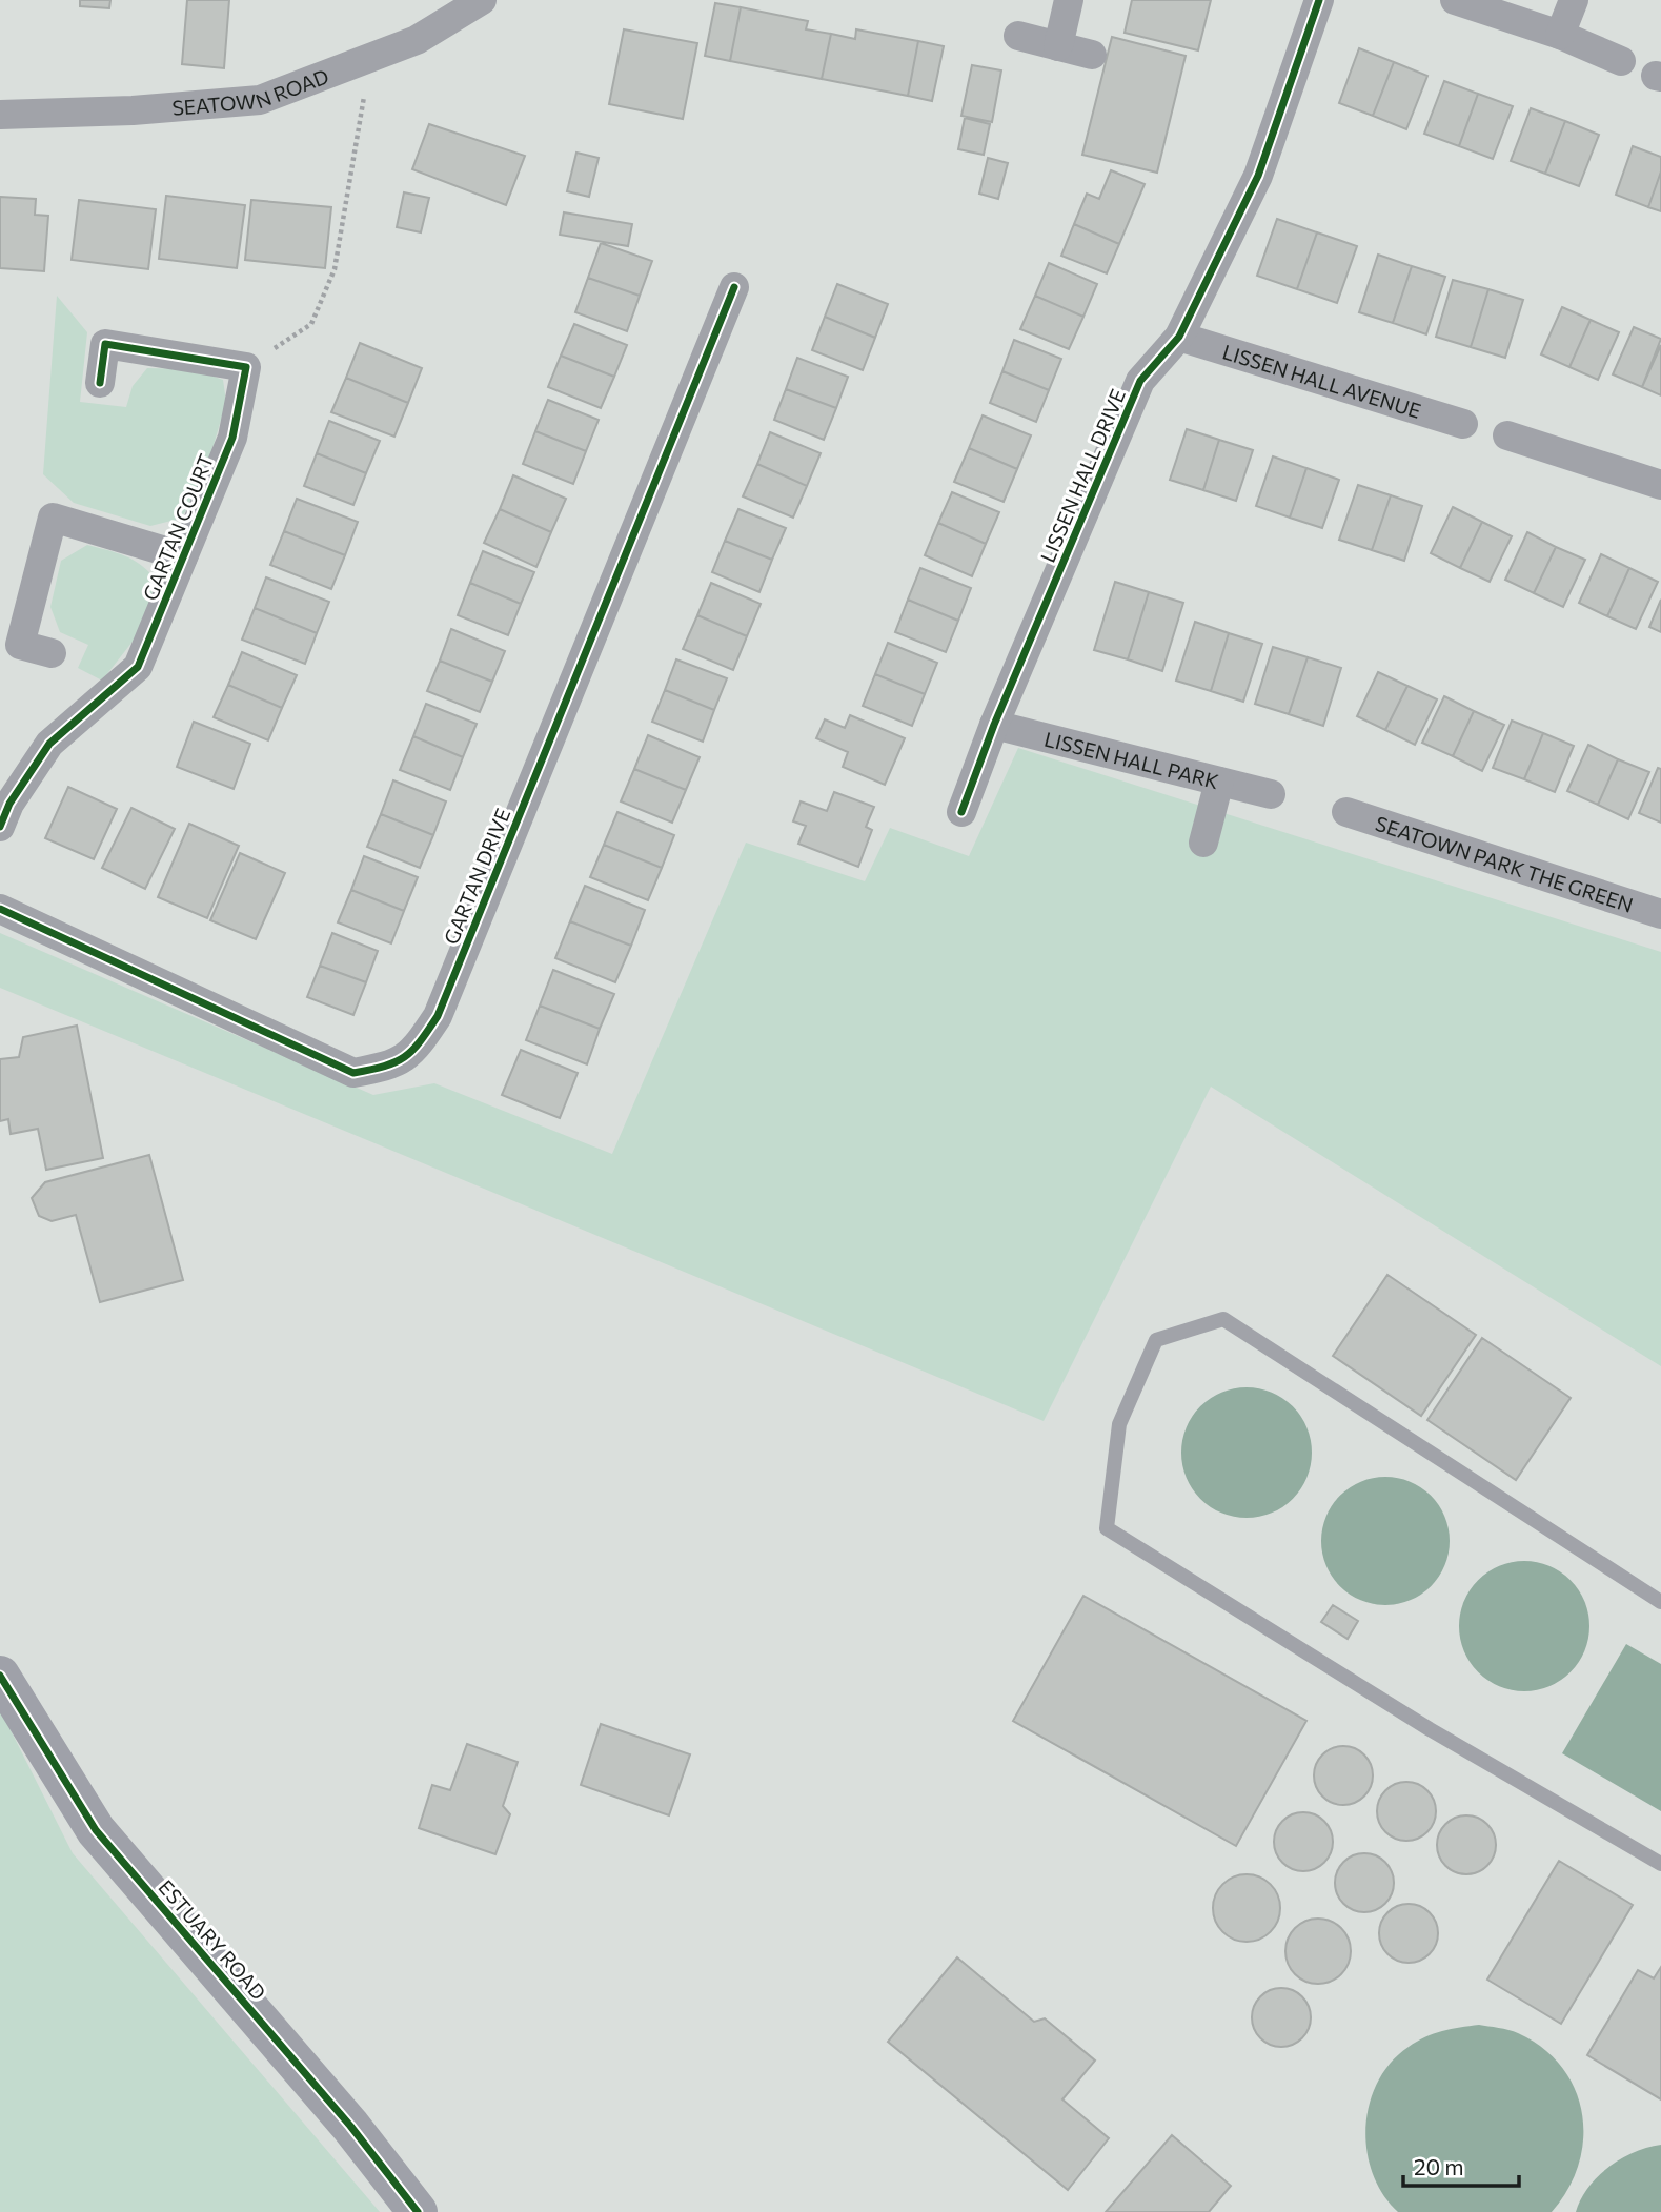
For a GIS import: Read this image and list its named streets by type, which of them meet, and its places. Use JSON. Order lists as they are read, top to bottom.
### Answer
{
  "streets": {
    "street": [
      "SEATOWN ROAD",
      "LISSEN HALL AVENUE",
      "LISSEN HALL DRIVE",
      "GARTAN COURT",
      "LISSEN HALL PARK",
      "SEATOWN PARK THE GREEN",
      "GARTAN DRIVE",
      "ESTUARY ROAD"
    ]
  },
  "crossings": [
    ["LISSEN HALL AVENUE", "LISSEN HALL DRIVE"],
    ["LISSEN HALL DRIVE", "LISSEN HALL PARK"]
  ],
  "scale_bar": "20 m"
}
